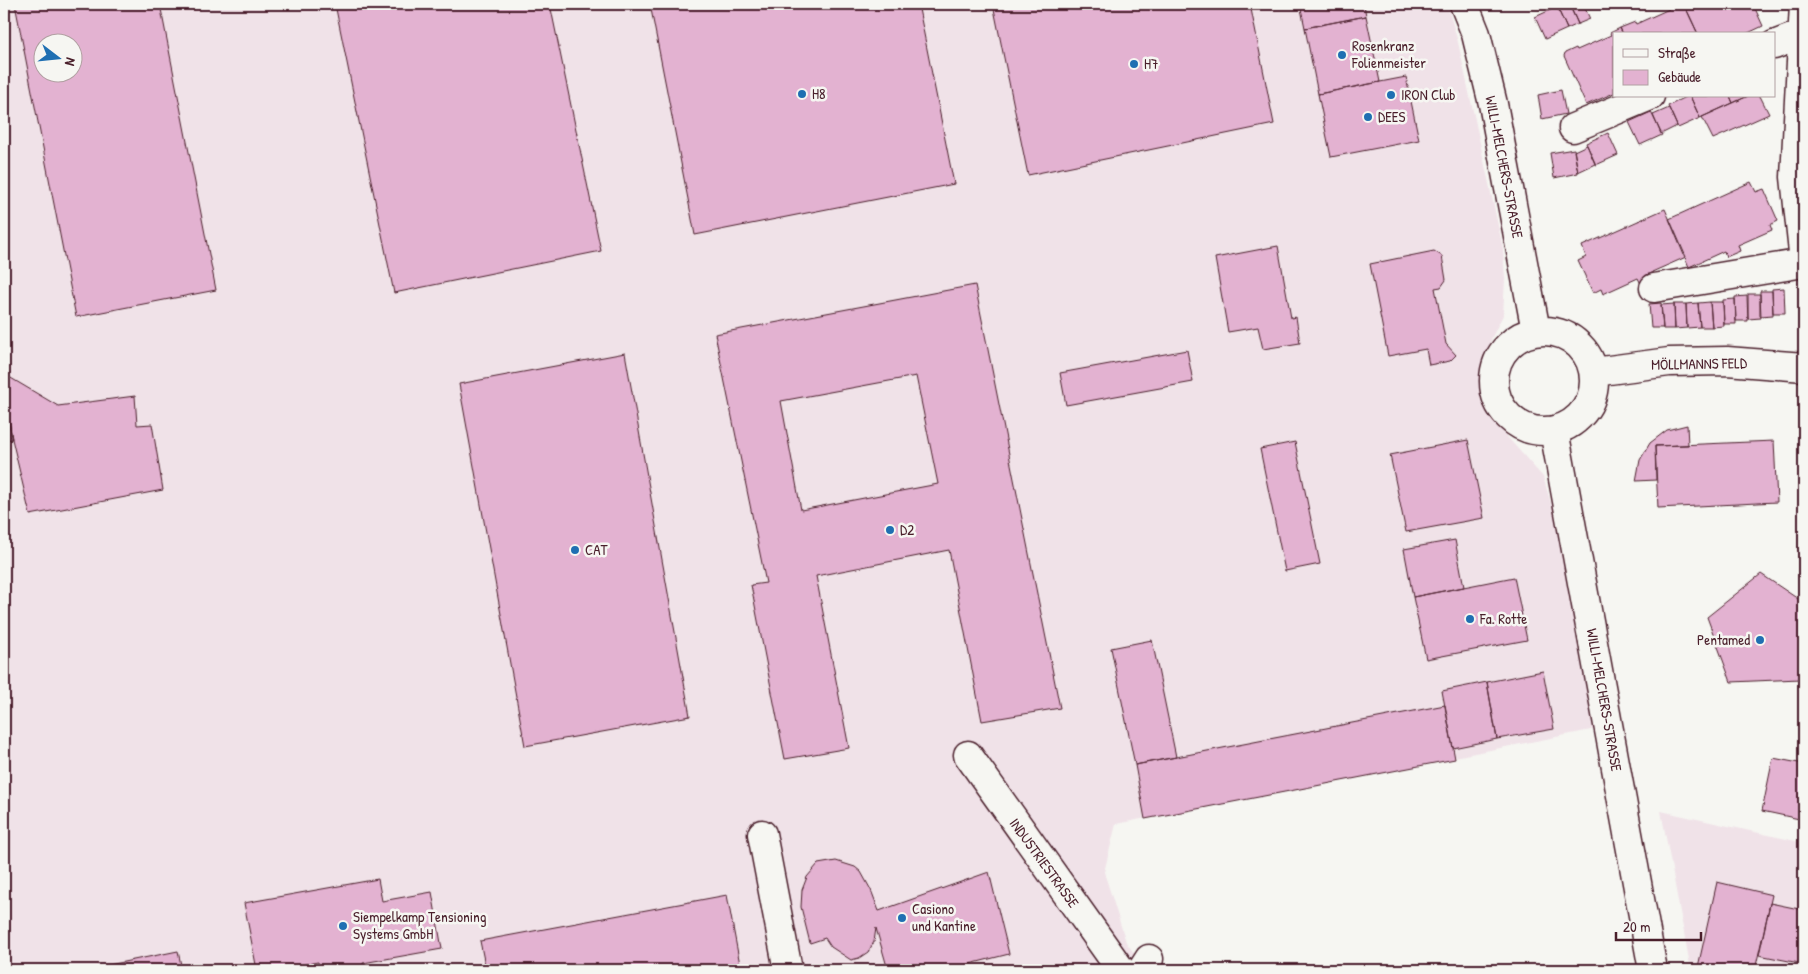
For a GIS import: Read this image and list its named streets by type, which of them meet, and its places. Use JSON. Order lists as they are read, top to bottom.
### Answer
{
  "streets": {
    "street": ["WILLI-MELCHERS-STRASSE", "MÖLLMANNS FELD", "INDUSTRIESTRASSE"]
  },
  "crossings": [
    ["WILLI-MELCHERS-STRASSE", "MÖLLMANNS FELD"]
  ],
  "places": [
    "Rosenkranz Folienmeister",
    "H7",
    "H8",
    "IRON Club",
    "DEES",
    "D2",
    "CAT",
    "Fa. Rotte",
    "Pentamed",
    "Casiono und Kantine",
    "Siempelkamp Tensioning Systems GmbH"
  ],
  "legend": ["Straße", "Gebäude"],
  "scale_bar": "20 m",
  "north": "right"
}
